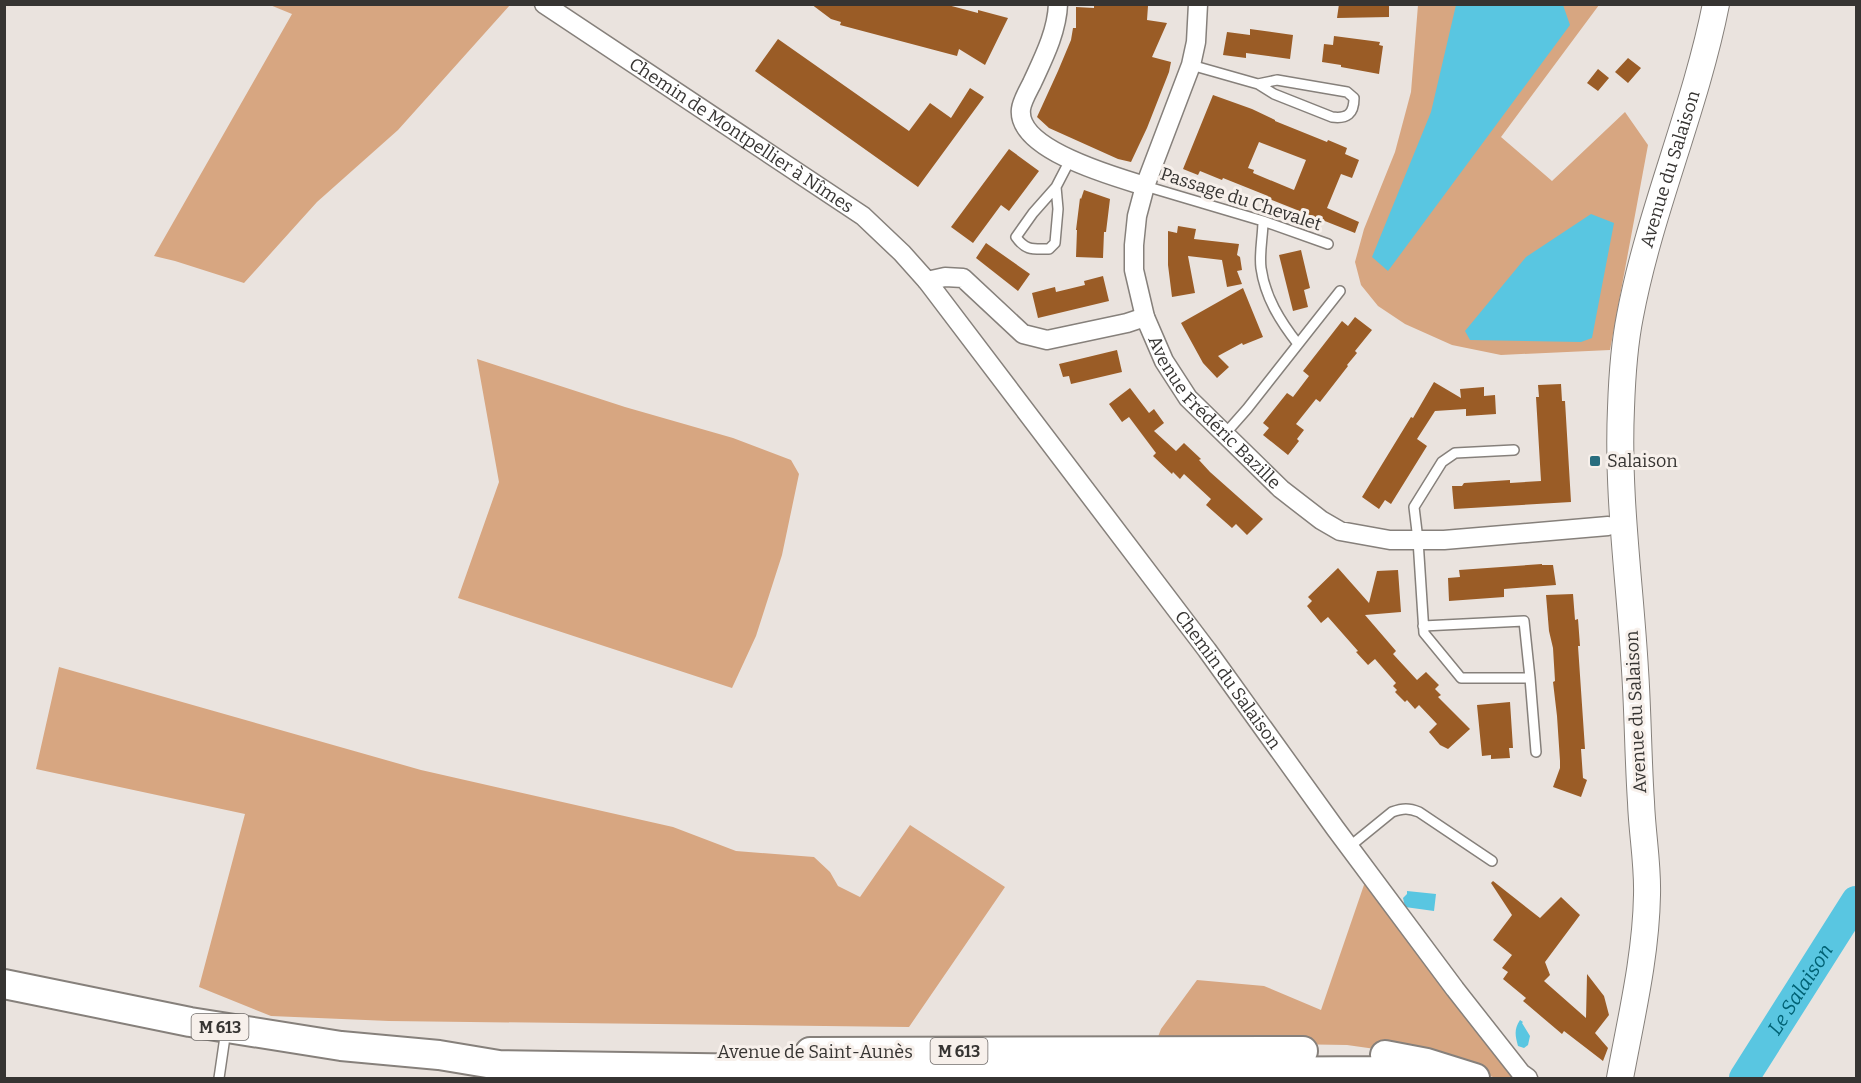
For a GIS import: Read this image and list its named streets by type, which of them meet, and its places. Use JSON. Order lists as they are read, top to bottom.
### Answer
{
  "streets": {
    "main road": ["M 613", "Avenue de Saint-Aunès"],
    "street": [
      "Chemin de Montpellier à Nîmes",
      "Avenue du Salaison",
      "Avenue Frédéric Bazille",
      "Chemin du Salaison"
    ],
    "lane": ["Passage du Chevalet"]
  },
  "crossings": [
    ["Chemin de Montpellier à Nîmes", "Chemin du Salaison"],
    ["Avenue du Salaison", "Avenue Frédéric Bazille"],
    ["Passage du Chevalet", "Avenue Frédéric Bazille"]
  ],
  "water": ["Le Salaison"],
  "places": {
    "transit": ["Salaison"]
  }
}
